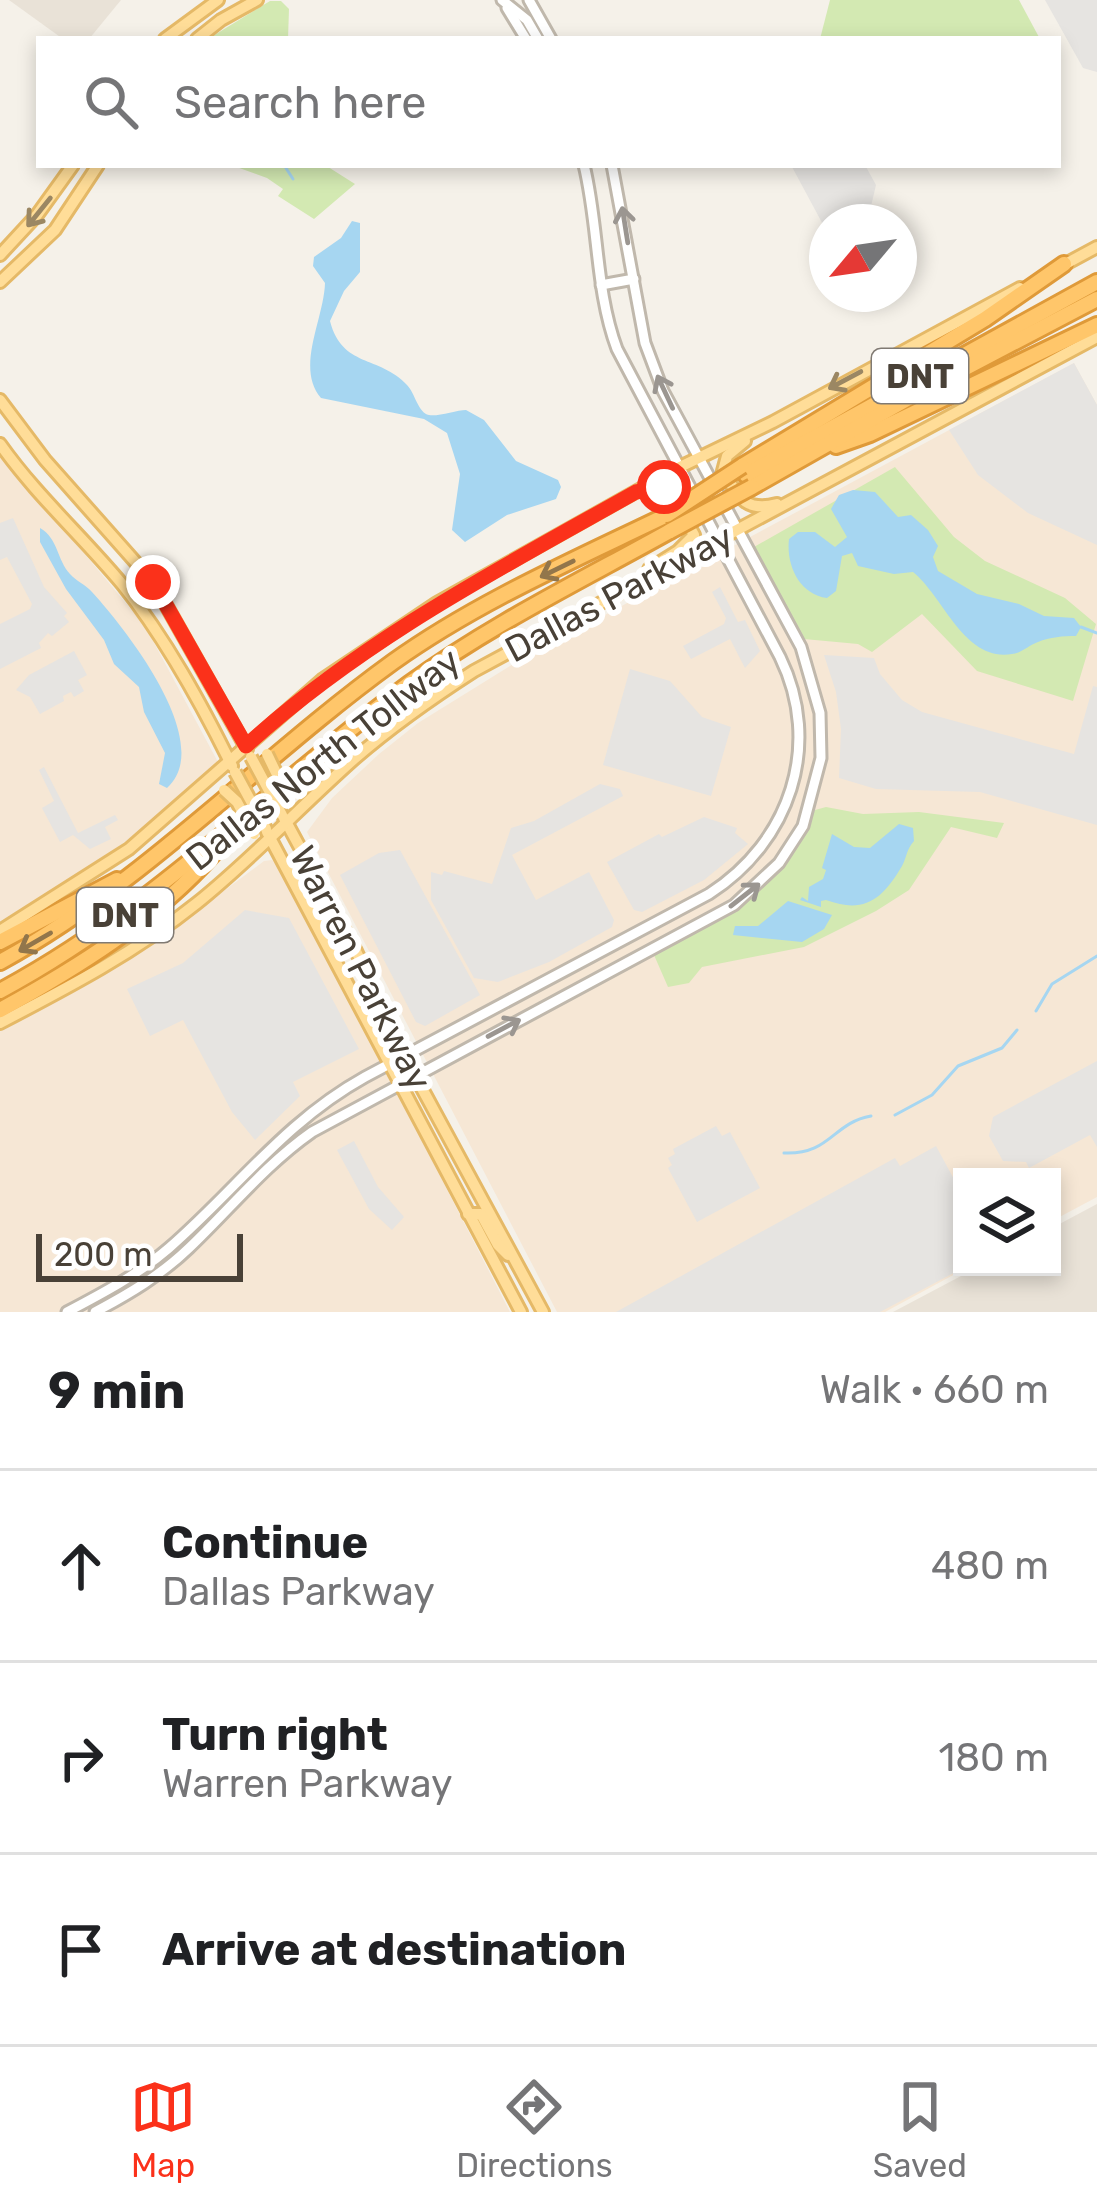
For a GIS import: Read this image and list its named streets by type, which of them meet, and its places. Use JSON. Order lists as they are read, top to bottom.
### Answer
{
  "streets": {
    "highway": ["DNT", "Dallas North Tollway"],
    "main road": ["Dallas Parkway", "Warren Parkway"]
  },
  "crossings": [
    ["Dallas Parkway", "Warren Parkway"]
  ],
  "scale_bar": "200 m",
  "north": "bottom left",
  "page": {
    "search": "Search here",
    "scale": "200 m",
    "heading": ["9 min", "Walk · 660 m"],
    "list": [
      ["Continue", "Dallas Parkway", "480 m"],
      ["Turn right", "Warren Parkway", "180 m"],
      "Arrive at destination"
    ],
    "nav": ["Map", "Directions", "Saved"]
  }
}
